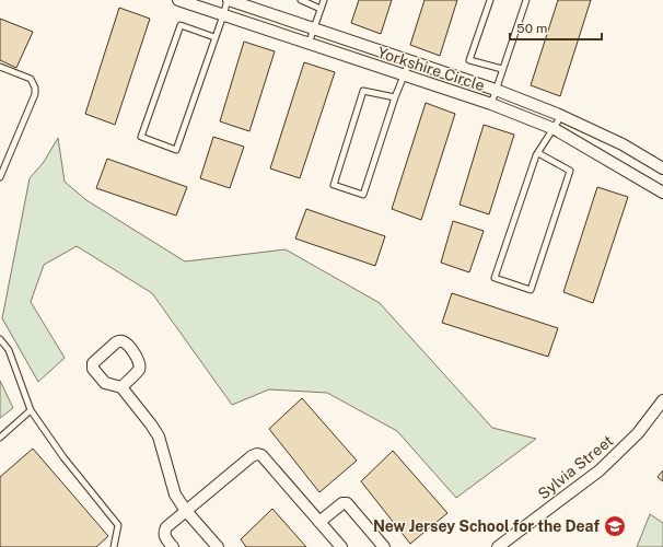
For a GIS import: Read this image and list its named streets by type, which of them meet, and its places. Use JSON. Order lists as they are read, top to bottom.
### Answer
{
  "streets": {
    "street": ["Yorkshire Circle", "Sylvia Street"]
  },
  "places": {
    "school or university": ["New Jersey School for the Deaf"]
  },
  "scale_bar": "50 m"
}
